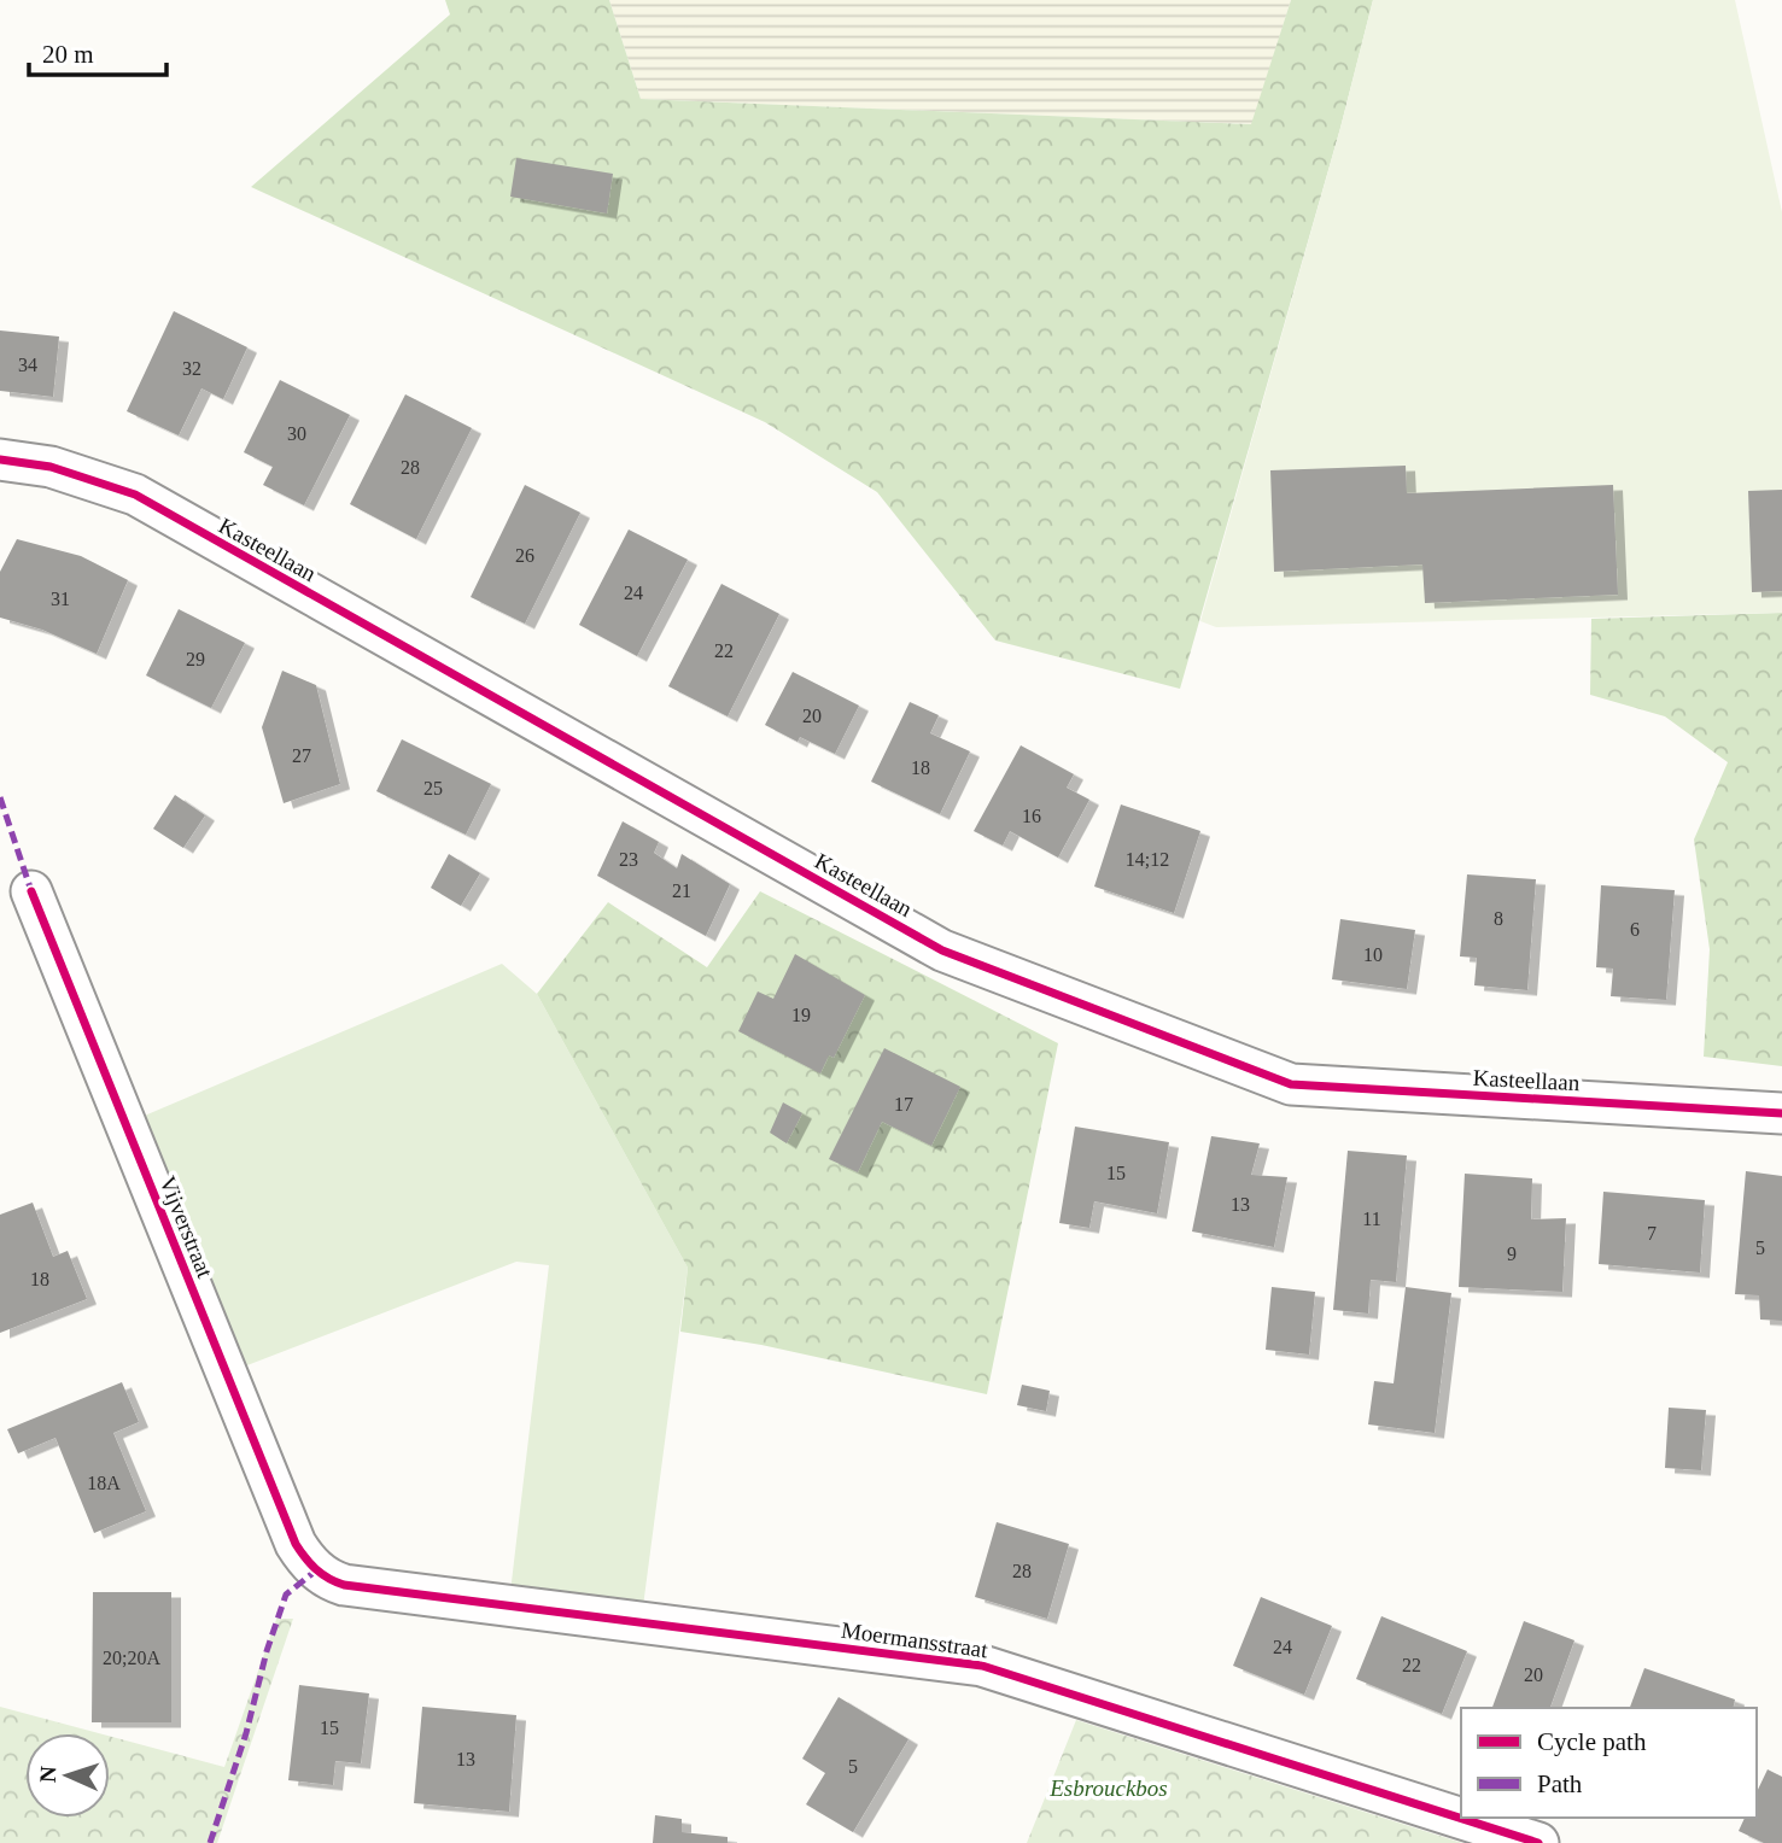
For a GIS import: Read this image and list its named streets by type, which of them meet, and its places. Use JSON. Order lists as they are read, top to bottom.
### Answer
{
  "streets": {
    "street": ["Kasteellaan", "Vijverstraat", "Moermansstraat"]
  },
  "crossings": [
    ["Vijverstraat", "Moermansstraat"]
  ],
  "parks": ["Esbrouckbos"],
  "house_numbers": [
    "34",
    "32",
    "30",
    "28",
    "26",
    "24",
    "31",
    "22",
    "29",
    "20",
    "27",
    "18",
    "25",
    "16",
    "23",
    "14;12",
    "21",
    "8",
    "6",
    "10",
    "19",
    "17",
    "15",
    "13",
    "11",
    "7",
    "5",
    "9",
    "18",
    "18A",
    "28",
    "24",
    "20;20A",
    "22",
    "20",
    "15",
    "13",
    "5"
  ],
  "legend": ["Cycle path", "Path"],
  "scale_bar": "20 m",
  "north": "left"
}
